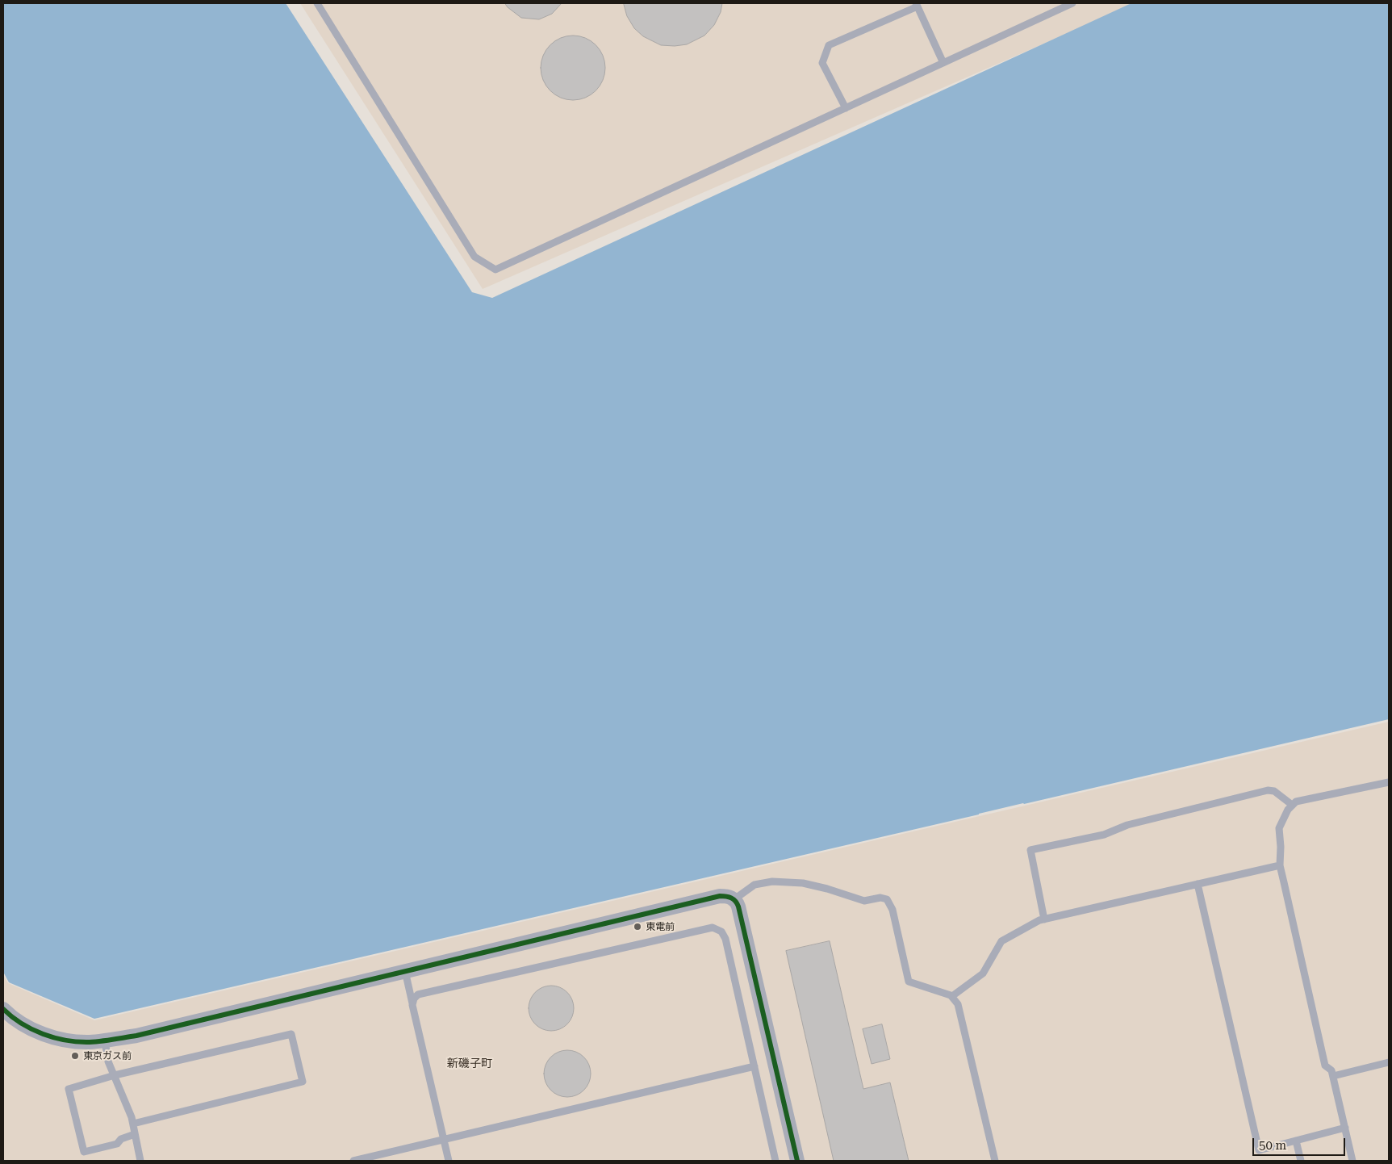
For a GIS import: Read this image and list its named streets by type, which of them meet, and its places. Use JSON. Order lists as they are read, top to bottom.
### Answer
{
  "districts": ["新磯子町"],
  "places": ["東電前", "東京ガス前"],
  "scale_bar": "50 m"
}
